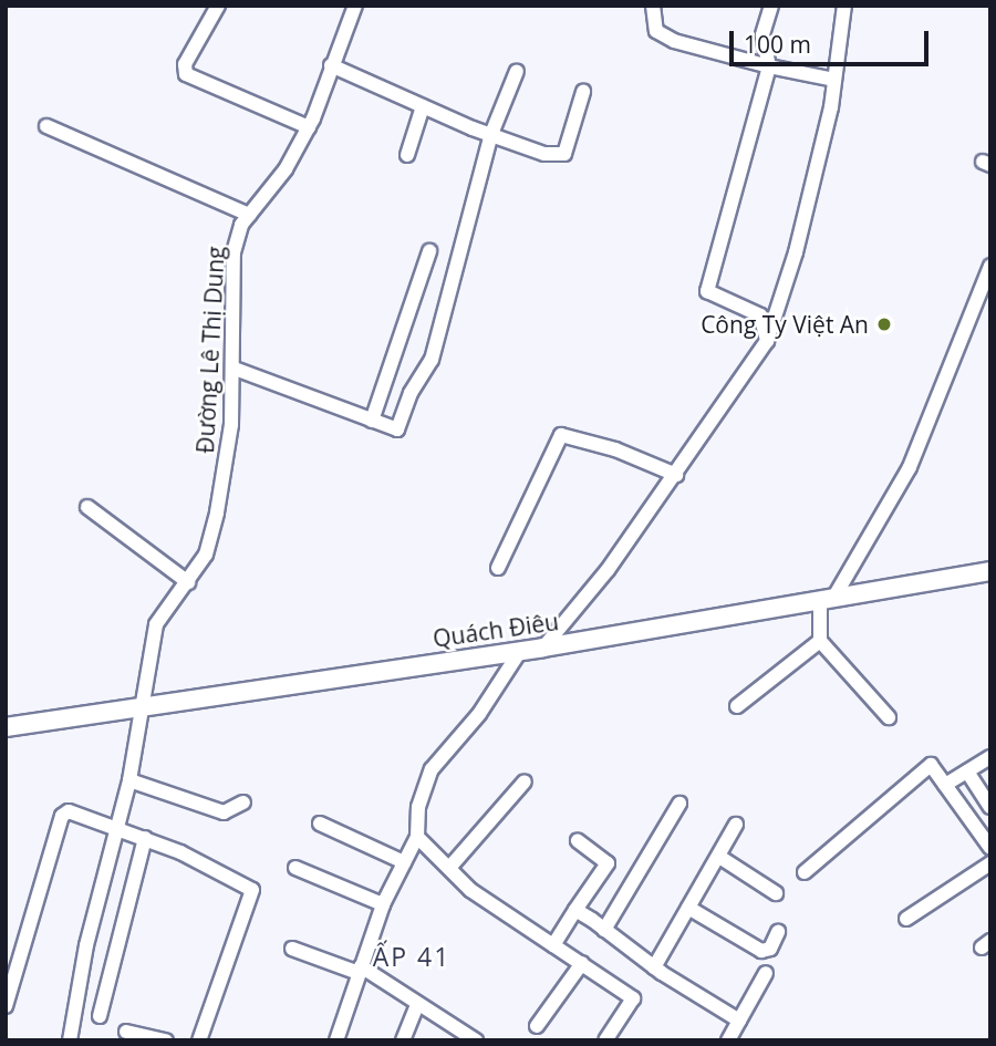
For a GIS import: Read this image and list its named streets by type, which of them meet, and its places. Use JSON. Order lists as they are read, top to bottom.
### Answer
{
  "streets": {
    "main road": ["Quách Điêu"],
    "street": ["Đường Lê Thị Dung"]
  },
  "crossings": [
    ["Đường Lê Thị Dung", "Quách Điêu"]
  ],
  "districts": ["ẤP 41"],
  "places": ["Công Ty Việt An"],
  "scale_bar": "100 m"
}
